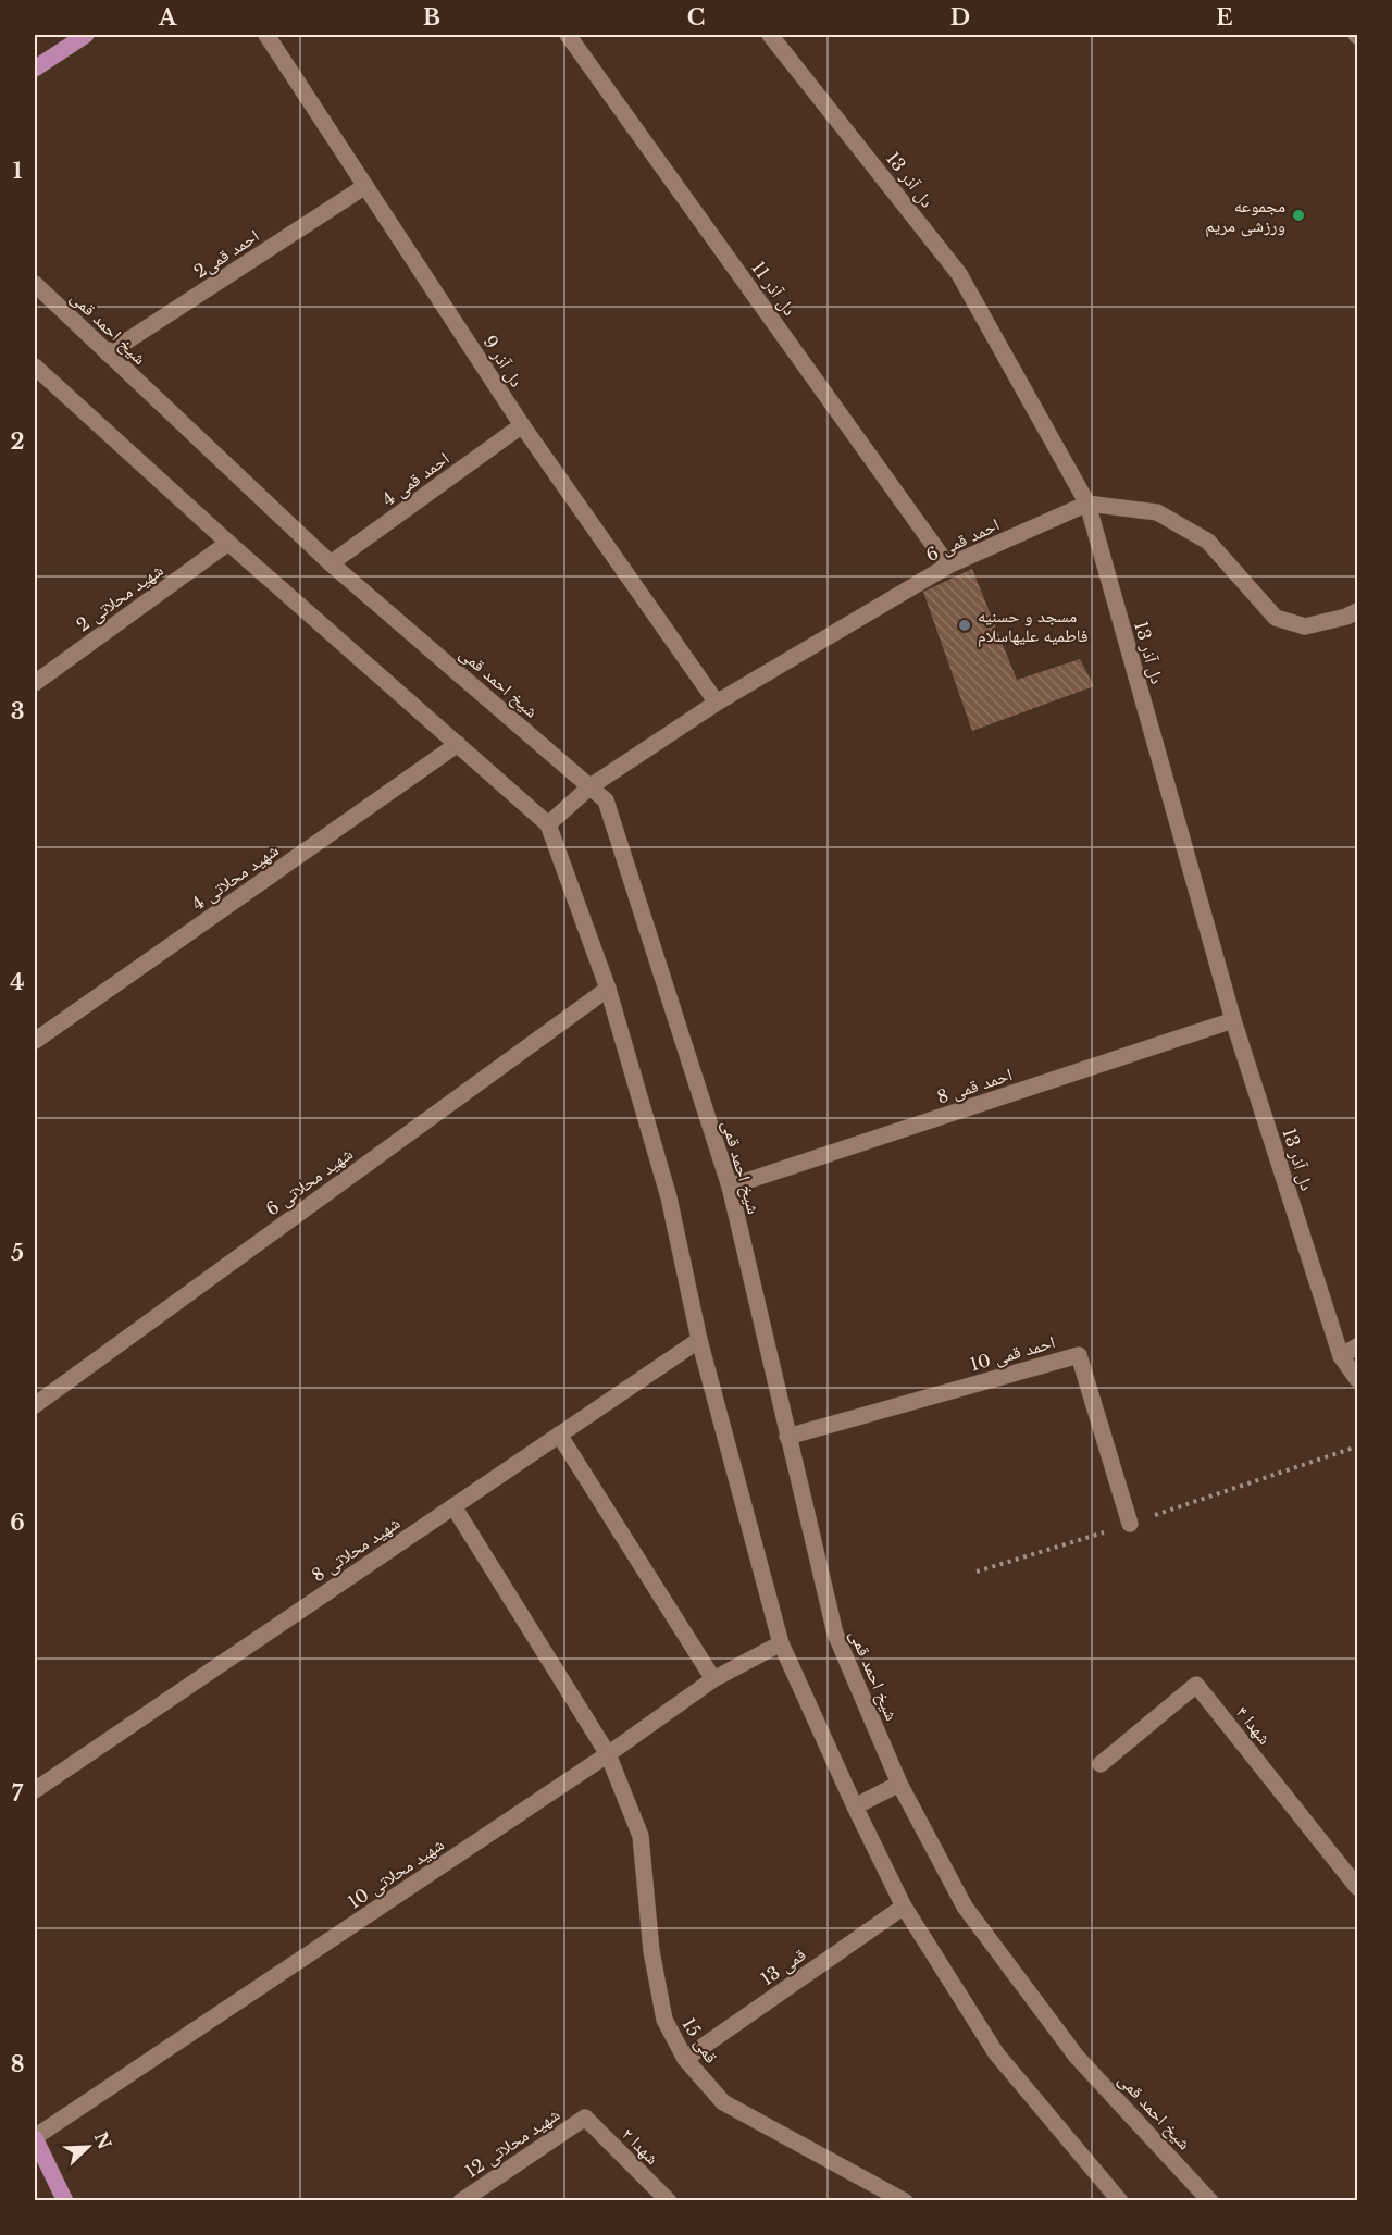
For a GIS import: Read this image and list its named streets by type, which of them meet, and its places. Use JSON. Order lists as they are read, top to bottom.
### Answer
{
  "streets": {
    "street": [
      "دل آذر 13",
      "احمد قمی2",
      "دل آذر 11",
      "شیخ احمد قمی",
      "دل آذر 9",
      "احمد قمی 4",
      "احمد قمی 6",
      "شهید محلاتی 2",
      "شهید محلاتی 4",
      "احمد قمی 8",
      "شهید محلاتی 6",
      "احمد قمی 10",
      "شهید محلاتی 8",
      "شهدا ۴",
      "شهید محلاتی 10",
      "قمی 13",
      "قمی 15",
      "شهید محلاتی 12",
      "شهدا ۲"
    ]
  },
  "crossings": [
    ["دل آذر 13", "احمد قمی 6"],
    ["دل آذر 13", "احمد قمی 8"],
    ["احمد قمی2", "شیخ احمد قمی"],
    ["احمد قمی2", "دل آذر 9"],
    ["دل آذر 11", "احمد قمی 6"],
    ["شیخ احمد قمی", "احمد قمی 4"],
    ["شیخ احمد قمی", "احمد قمی 6"],
    ["شیخ احمد قمی", "احمد قمی 8"],
    ["شیخ احمد قمی", "احمد قمی 10"],
    ["دل آذر 9", "احمد قمی 4"],
    ["دل آذر 9", "احمد قمی 6"],
    ["شهید محلاتی 8", "قمی 15"],
    ["شهید محلاتی 10", "قمی 15"],
    ["قمی 13", "قمی 15"],
    ["شهید محلاتی 12", "شهدا ۲"]
  ],
  "places": ["مجموعه ورزشی مریم", "مسجد و حسنیه فاطمیه علیهاسلام"],
  "north": "top right",
  "grid": {
    "columns": [
      "A",
      "B",
      "C",
      "D",
      "E"
    ],
    "rows": [
      "1",
      "2",
      "3",
      "4",
      "5",
      "6",
      "7",
      "8"
    ]
  }
}
